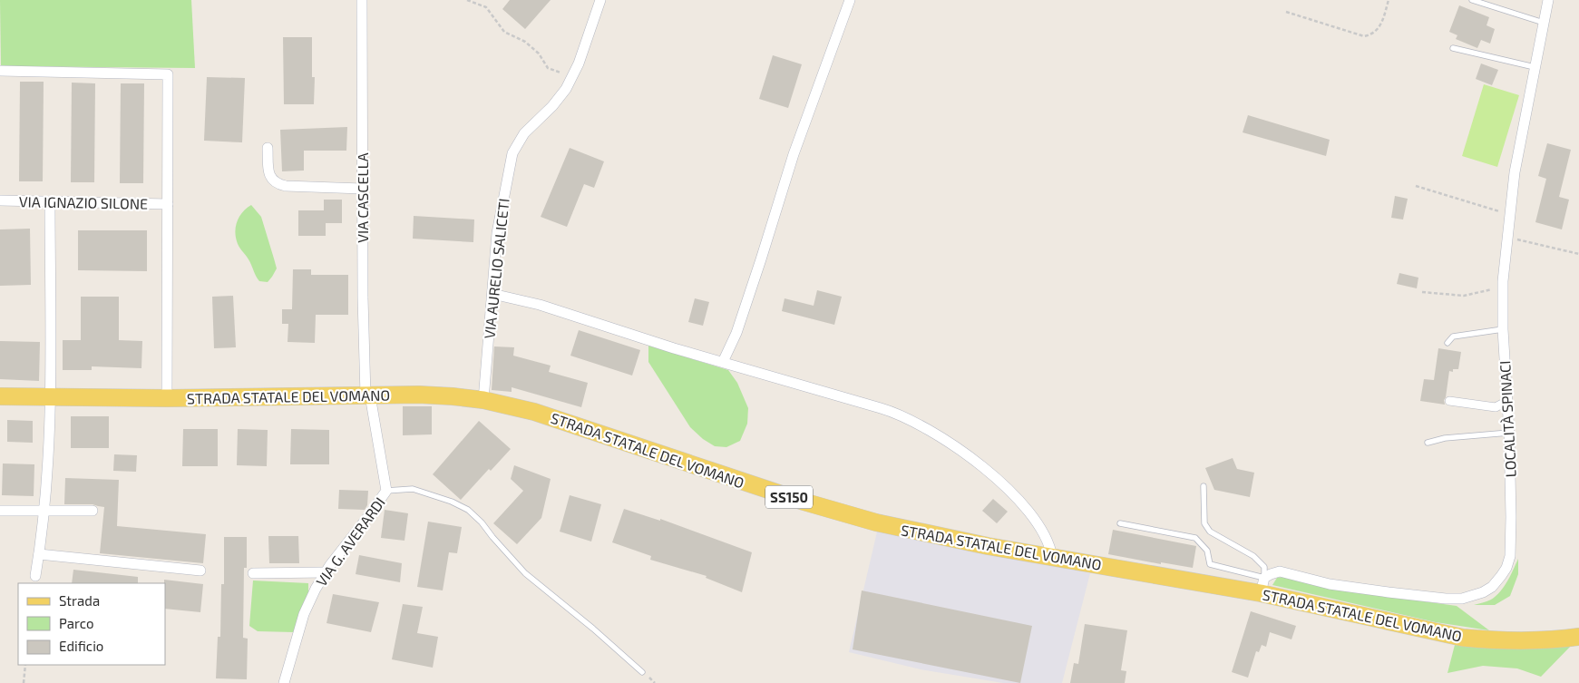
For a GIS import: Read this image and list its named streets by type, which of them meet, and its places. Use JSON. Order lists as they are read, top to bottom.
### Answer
{
  "streets": {
    "main road": ["STRADA STATALE DEL VOMANO", "SS150"],
    "street": [
      "VIA CASCELLA",
      "VIA IGNAZIO SILONE",
      "VIA AURELIO SALICETI",
      "LOCALITÀ SPINACI",
      "VIA G. AVERARDI"
    ]
  },
  "crossings": [
    ["VIA CASCELLA", "STRADA STATALE DEL VOMANO"],
    ["VIA CASCELLA", "VIA G. AVERARDI"],
    ["VIA AURELIO SALICETI", "STRADA STATALE DEL VOMANO"],
    ["STRADA STATALE DEL VOMANO", "LOCALITÀ SPINACI"],
    ["STRADA STATALE DEL VOMANO", "VIA G. AVERARDI"]
  ],
  "legend": ["Strada", "Parco", "Edificio"]
}
